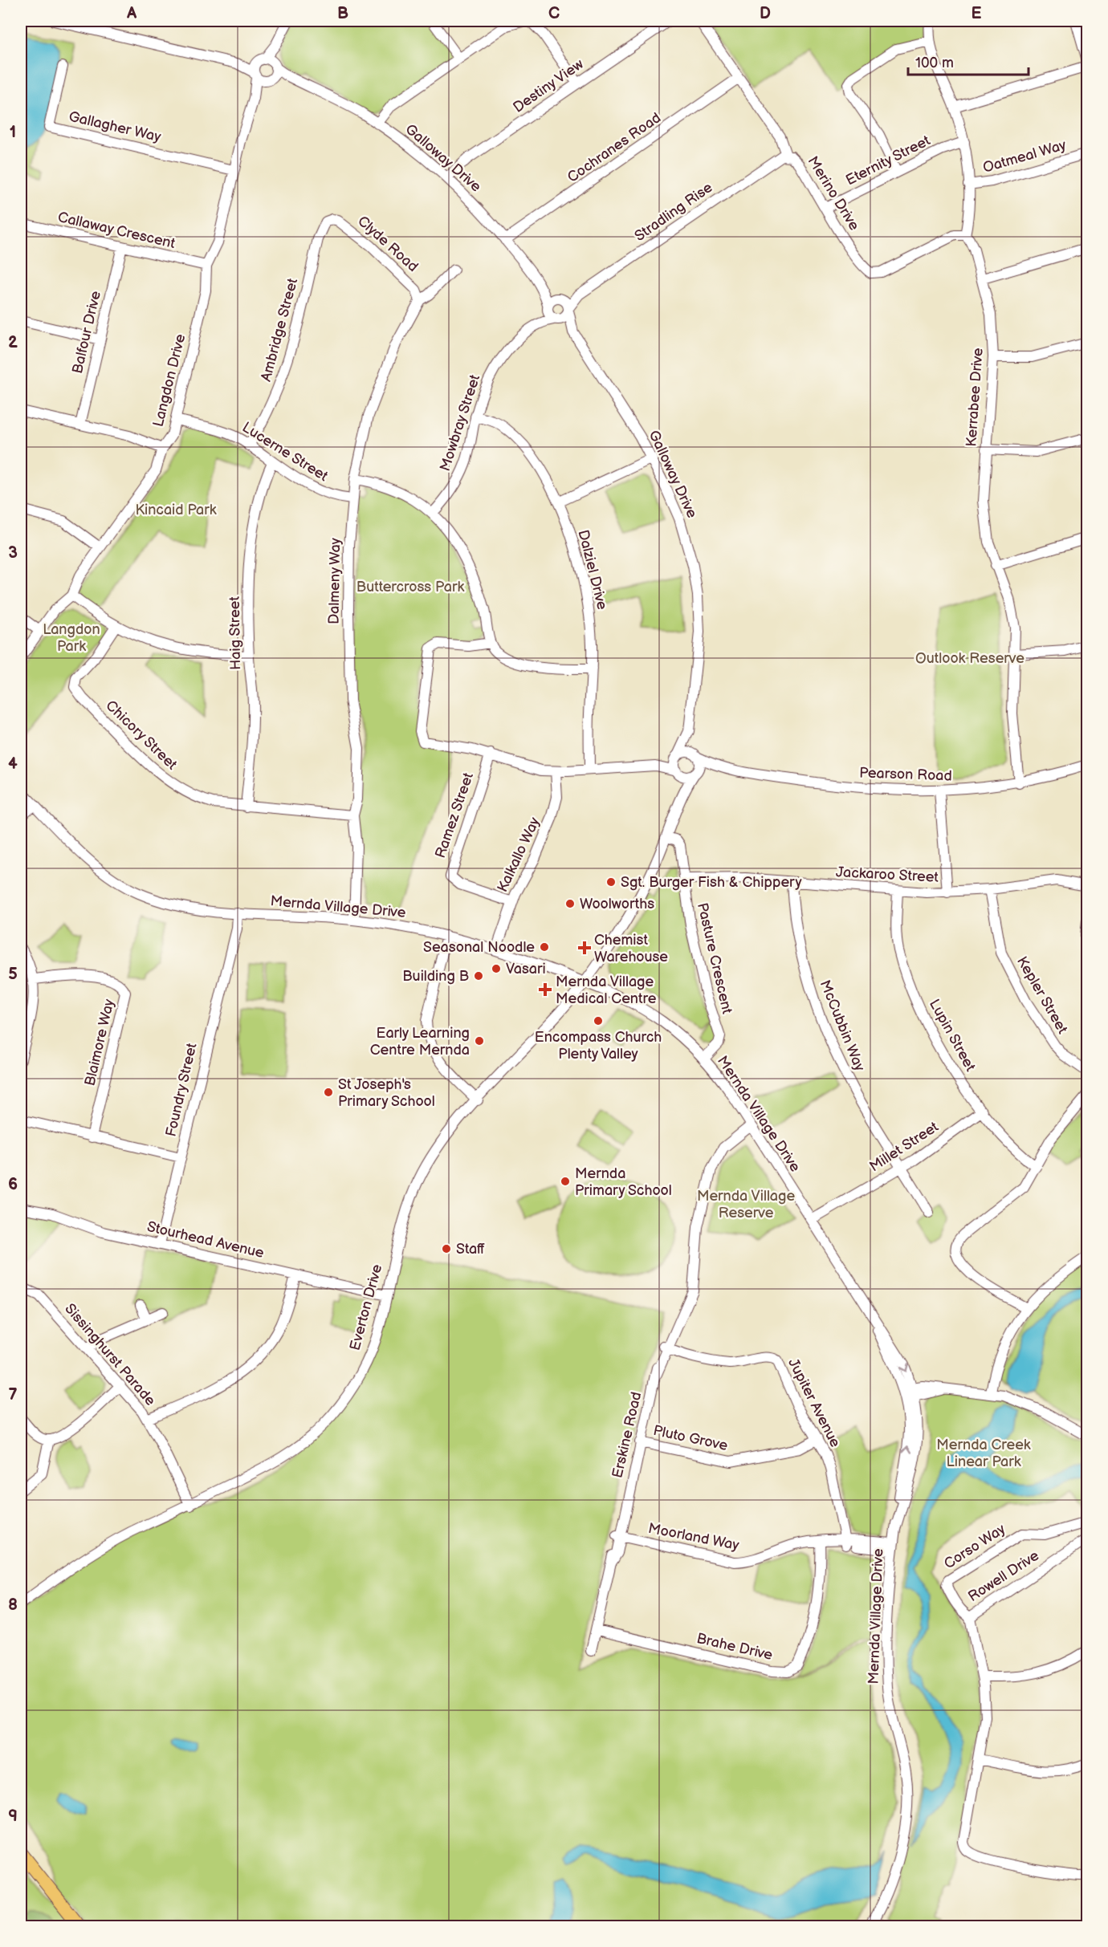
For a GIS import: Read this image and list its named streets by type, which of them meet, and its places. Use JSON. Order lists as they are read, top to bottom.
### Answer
{
  "streets": {
    "street": [
      "Destiny View",
      "Gallagher Way",
      "Cochranes Road",
      "Oatmeal Way",
      "Galloway Drive",
      "Eternity Street",
      "Merino Drive",
      "Stradling Rise",
      "Callaway Crescent",
      "Clyde Road",
      "Ambridge Street",
      "Balfour Drive",
      "Langdon Drive",
      "Kerrabee Drive",
      "Mowbray Street",
      "Lucerne Street",
      "Dalziel Drive",
      "Dalmeny Way",
      "Haig Street",
      "Chicory Street",
      "Pearson Road",
      "Ramez Street",
      "Kalkallo Way",
      "Jackaroo Street",
      "Mernda Village Drive",
      "Pasture Crescent",
      "Kepler Street",
      "McCubbin Way",
      "Lupin Street",
      "Blaimore Way",
      "Foundry Street",
      "Millet Street",
      "Stourhead Avenue",
      "Everton Drive",
      "Sissinghurst Parade",
      "Jupiter Avenue",
      "Erskine Road",
      "Pluto Grove",
      "Moorland Way",
      "Corso Way",
      "Rowell Drive",
      "Brahe Drive"
    ]
  },
  "crossings": [
    ["Destiny View", "Galloway Drive"],
    ["Gallagher Way", "Langdon Drive"],
    ["Cochranes Road", "Galloway Drive"],
    ["Cochranes Road", "Merino Drive"],
    ["Galloway Drive", "Stradling Rise"],
    ["Galloway Drive", "Langdon Drive"],
    ["Galloway Drive", "Mowbray Street"],
    ["Galloway Drive", "Pearson Road"],
    ["Eternity Street", "Merino Drive"],
    ["Merino Drive", "Stradling Rise"],
    ["Merino Drive", "Kerrabee Drive"],
    ["Stradling Rise", "Mowbray Street"],
    ["Callaway Crescent", "Balfour Drive"],
    ["Callaway Crescent", "Langdon Drive"],
    ["Clyde Road", "Ambridge Street"],
    ["Clyde Road", "Dalmeny Way"],
    ["Ambridge Street", "Lucerne Street"],
    ["Langdon Drive", "Lucerne Street"],
    ["Kerrabee Drive", "Pearson Road"],
    ["Mowbray Street", "Dalziel Drive"],
    ["Lucerne Street", "Dalmeny Way"],
    ["Lucerne Street", "Haig Street"],
    ["Dalmeny Way", "Chicory Street"],
    ["Dalmeny Way", "Mernda Village Drive"],
    ["Haig Street", "Chicory Street"],
    ["Ramez Street", "Kalkallo Way"],
    ["Kalkallo Way", "Mernda Village Drive"],
    ["Jackaroo Street", "Pasture Crescent"],
    ["Jackaroo Street", "Kepler Street"],
    ["Jackaroo Street", "McCubbin Way"],
    ["Jackaroo Street", "Lupin Street"],
    ["Mernda Village Drive", "Pasture Crescent"],
    ["Mernda Village Drive", "Foundry Street"],
    ["Mernda Village Drive", "Millet Street"],
    ["Mernda Village Drive", "Everton Drive"],
    ["Mernda Village Drive", "Erskine Road"],
    ["Mernda Village Drive", "Moorland Way"],
    ["McCubbin Way", "Millet Street"],
    ["Lupin Street", "Millet Street"],
    ["Foundry Street", "Stourhead Avenue"],
    ["Stourhead Avenue", "Everton Drive"],
    ["Everton Drive", "Sissinghurst Parade"],
    ["Jupiter Avenue", "Erskine Road"],
    ["Jupiter Avenue", "Pluto Grove"],
    ["Jupiter Avenue", "Moorland Way"],
    ["Erskine Road", "Pluto Grove"],
    ["Erskine Road", "Moorland Way"],
    ["Erskine Road", "Brahe Drive"],
    ["Moorland Way", "Brahe Drive"],
    ["Corso Way", "Rowell Drive"]
  ],
  "parks": [
    "Kincaid Park",
    "Buttercross Park",
    "Langdon Park",
    "Outlook Reserve",
    "Mernda Village Reserve",
    "Mernda Creek Linear Park"
  ],
  "places": {
    "other": [
      "Sgt. Burger Fish & Chippery",
      "Woolworths",
      "Seasonal Noodle",
      "Vasari",
      "Building B",
      "Encompass Church Plenty Valley",
      "Early Learning Centre Mernda",
      "St Joseph's Primary School",
      "Mernda Primary School",
      "Staff"
    ],
    "health": ["Chemist Warehouse", "Mernda Village Medical Centre"]
  },
  "scale_bar": "100 m",
  "grid": {
    "columns": [
      "A",
      "B",
      "C",
      "D",
      "E"
    ],
    "rows": [
      "1",
      "2",
      "3",
      "4",
      "5",
      "6",
      "7",
      "8",
      "9"
    ]
  }
}
